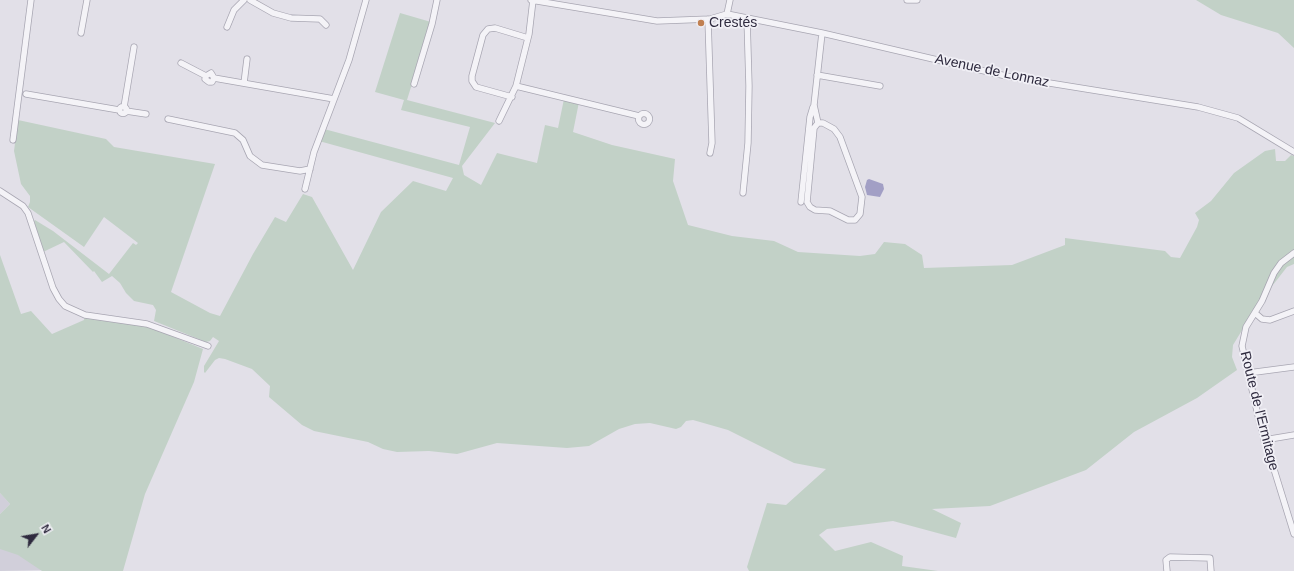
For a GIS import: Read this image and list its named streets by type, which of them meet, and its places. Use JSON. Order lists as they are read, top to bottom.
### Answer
{
  "streets": {
    "street": ["Avenue de Lonnaz", "Route de l'Ermitage"]
  },
  "places": ["Crestés"],
  "north": "top right"
}
